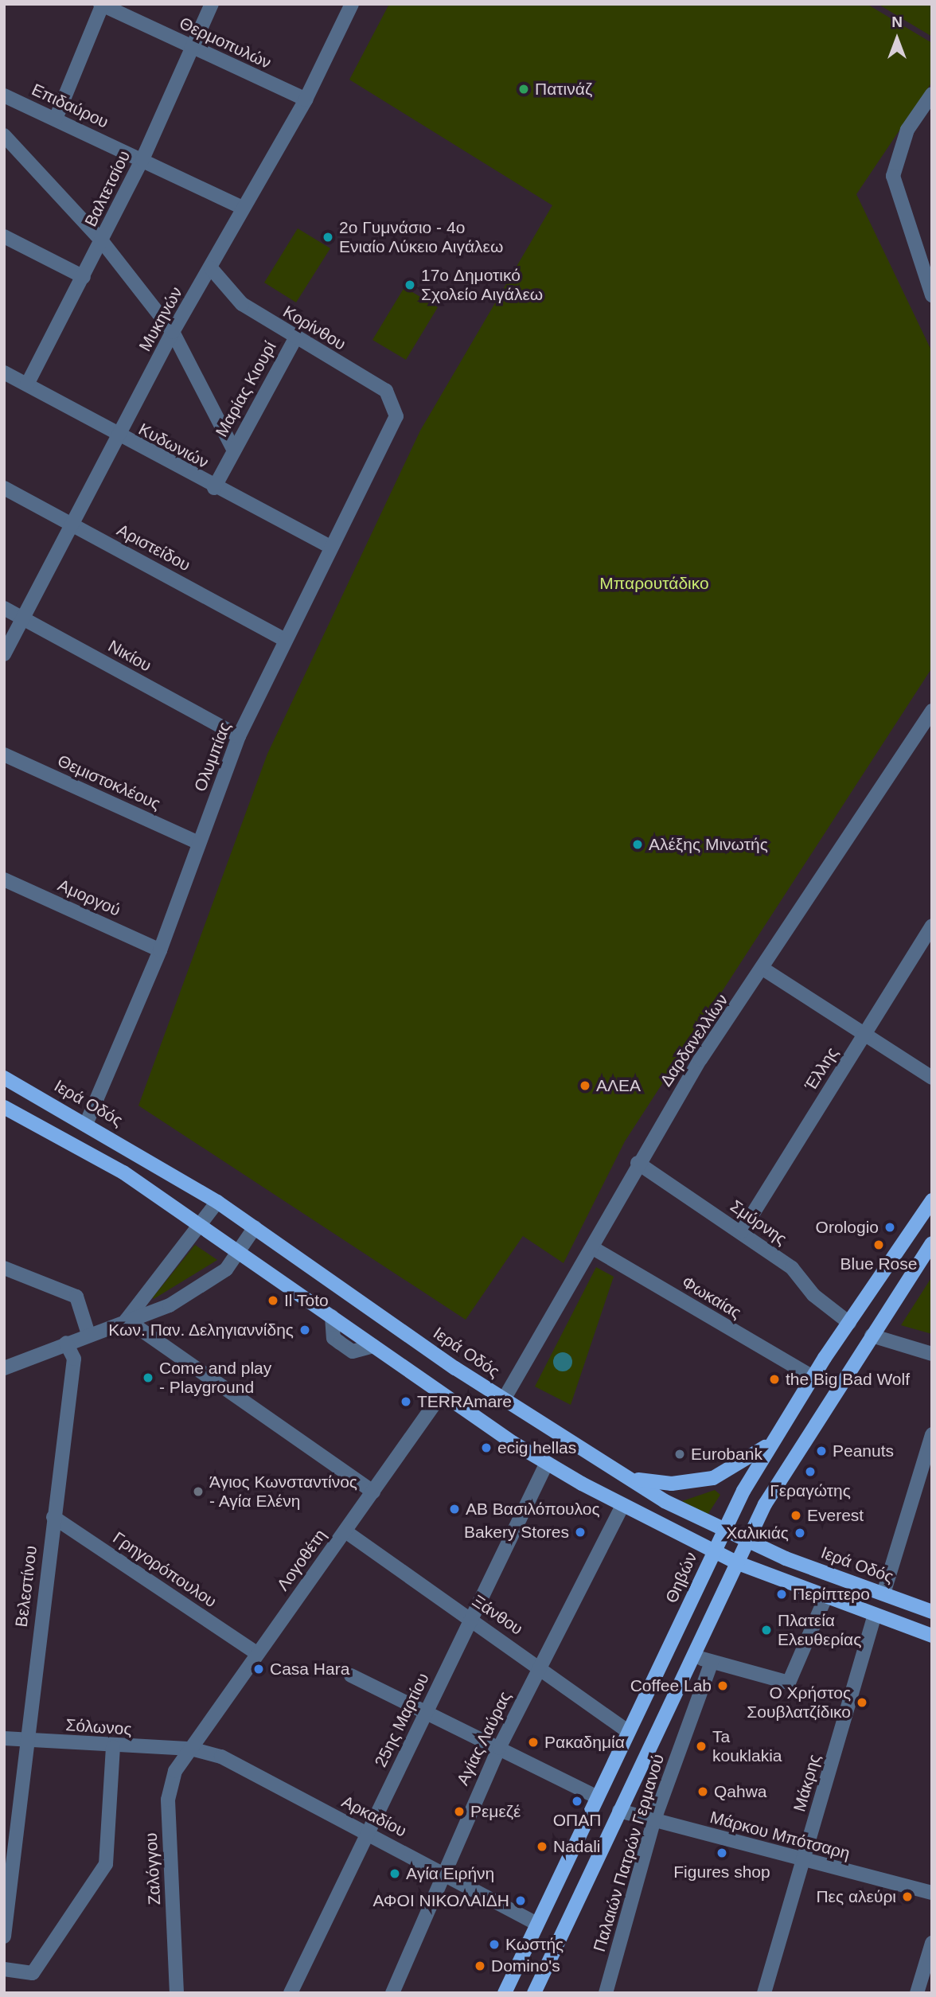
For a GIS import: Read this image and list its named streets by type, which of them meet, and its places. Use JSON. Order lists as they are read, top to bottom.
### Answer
{
  "streets": {
    "main road": ["Ιερά Οδός", "Θηβών"],
    "street": [
      "Θερμοπυλών",
      "Επιδαύρου",
      "Βαλτετσίου",
      "Μυκηνών",
      "Κορίνθου",
      "Μαρίας Κιουρί",
      "Κυδωνιών",
      "Αριστείδου",
      "Νικίου",
      "Ολυμπίας",
      "Θεμιστοκλέους",
      "Αμοργού",
      "Δαρδανελλίων",
      "Έλλης",
      "Σμύρνης",
      "Φωκαίας",
      "Λογοθέτη",
      "Γρηγορόπουλου",
      "Βελεστίνου",
      "Ξάνθου",
      "25ης Μαρτίου",
      "Σόλωνος",
      "Αγίας Λαύρας",
      "Μάκρης",
      "Αρκαδίου",
      "Μάρκου Μπότσαρη",
      "Παλαιών Πατρών Γερμανού",
      "Ζαλόγγου"
    ]
  },
  "crossings": [
    ["Θερμοπυλών", "Βαλτετσίου"],
    ["Θερμοπυλών", "Μυκηνών"],
    ["Επιδαύρου", "Βαλτετσίου"],
    ["Επιδαύρου", "Μυκηνών"],
    ["Βαλτετσίου", "Κυδωνιών"],
    ["Μυκηνών", "Κορίνθου"],
    ["Μυκηνών", "Κυδωνιών"],
    ["Μυκηνών", "Αριστείδου"],
    ["Μυκηνών", "Νικίου"],
    ["Κορίνθου", "Μαρίας Κιουρί"],
    ["Κορίνθου", "Ολυμπίας"],
    ["Μαρίας Κιουρί", "Κυδωνιών"],
    ["Κυδωνιών", "Ολυμπίας"],
    ["Αριστείδου", "Ολυμπίας"],
    ["Νικίου", "Ολυμπίας"],
    ["Ολυμπίας", "Θεμιστοκλέους"],
    ["Ολυμπίας", "Αμοργού"],
    ["Ολυμπίας", "Ιερά Οδός"],
    ["Δαρδανελλίων", "Ιερά Οδός"],
    ["Δαρδανελλίων", "Σμύρνης"],
    ["Δαρδανελλίων", "Φωκαίας"],
    ["Έλλης", "Σμύρνης"],
    ["Ιερά Οδός", "Θηβών"],
    ["Σμύρνης", "Θηβών"],
    ["Φωκαίας", "Θηβών"],
    ["Λογοθέτη", "Γρηγορόπουλου"],
    ["Λογοθέτη", "Ξάνθου"],
    ["Λογοθέτη", "Σόλωνος"],
    ["Λογοθέτη", "Αρκαδίου"],
    ["Λογοθέτη", "Ζαλόγγου"],
    ["Γρηγορόπουλου", "Βελεστίνου"],
    ["Θηβών", "Ξάνθου"],
    ["Θηβών", "Αρκαδίου"],
    ["Βελεστίνου", "Σόλωνος"],
    ["Ξάνθου", "25ης Μαρτίου"],
    ["Ξάνθου", "Αγίας Λαύρας"],
    ["25ης Μαρτίου", "Αρκαδίου"],
    ["Σόλωνος", "Αρκαδίου"],
    ["Σόλωνος", "Ζαλόγγου"],
    ["Αγίας Λαύρας", "Αρκαδίου"],
    ["Μάκρης", "Μάρκου Μπότσαρη"],
    ["Αρκαδίου", "Ζαλόγγου"],
    ["Μάρκου Μπότσαρη", "Παλαιών Πατρών Γερμανού"]
  ],
  "parks": ["Μπαρουτάδικο"],
  "places": [
    "Πατινάζ",
    "2ο Γυμνάσιο - 4ο Ενιαίο Λύκειο Αιγάλεω",
    "17o Δημοτικό Σχολείο Αιγάλεω",
    "Αλέξης Μινωτής",
    "ΑΛΕΑ",
    "Orologio",
    "Blue Rose",
    "Il Toto",
    "Κων. Παν. Δεληγιαννίδης",
    "Come and play - Playground",
    "the Big Bad Wolf",
    "TERRAmare",
    "ecig hellas",
    "Peanuts",
    "Eurobank",
    "Γεραγώτης",
    "Άγιος Κωνσταντίνος - Αγία Ελένη",
    "ΑΒ Βασιλόπουλος",
    "Everest",
    "Bakery Stores",
    "Χαλικιάς",
    "Περίπτερο",
    "Πλατεία Ελευθερίας",
    "Casa Hara",
    "Coffee Lab",
    "Ο Χρήστος Σουβλατζίδικο",
    "Ρακαδημία",
    "Ta kouklakia",
    "Qahwa",
    "ΟΠΑΠ",
    "Ρεμεζέ",
    "Nadali",
    "Figures shop",
    "Αγία Ειρήνη",
    "Πες αλεύρι",
    "ΑΦΟΙ ΝΙΚΟΛΑΙΔΗ",
    "Κωστής",
    "Domino's"
  ],
  "north": "top"
}
